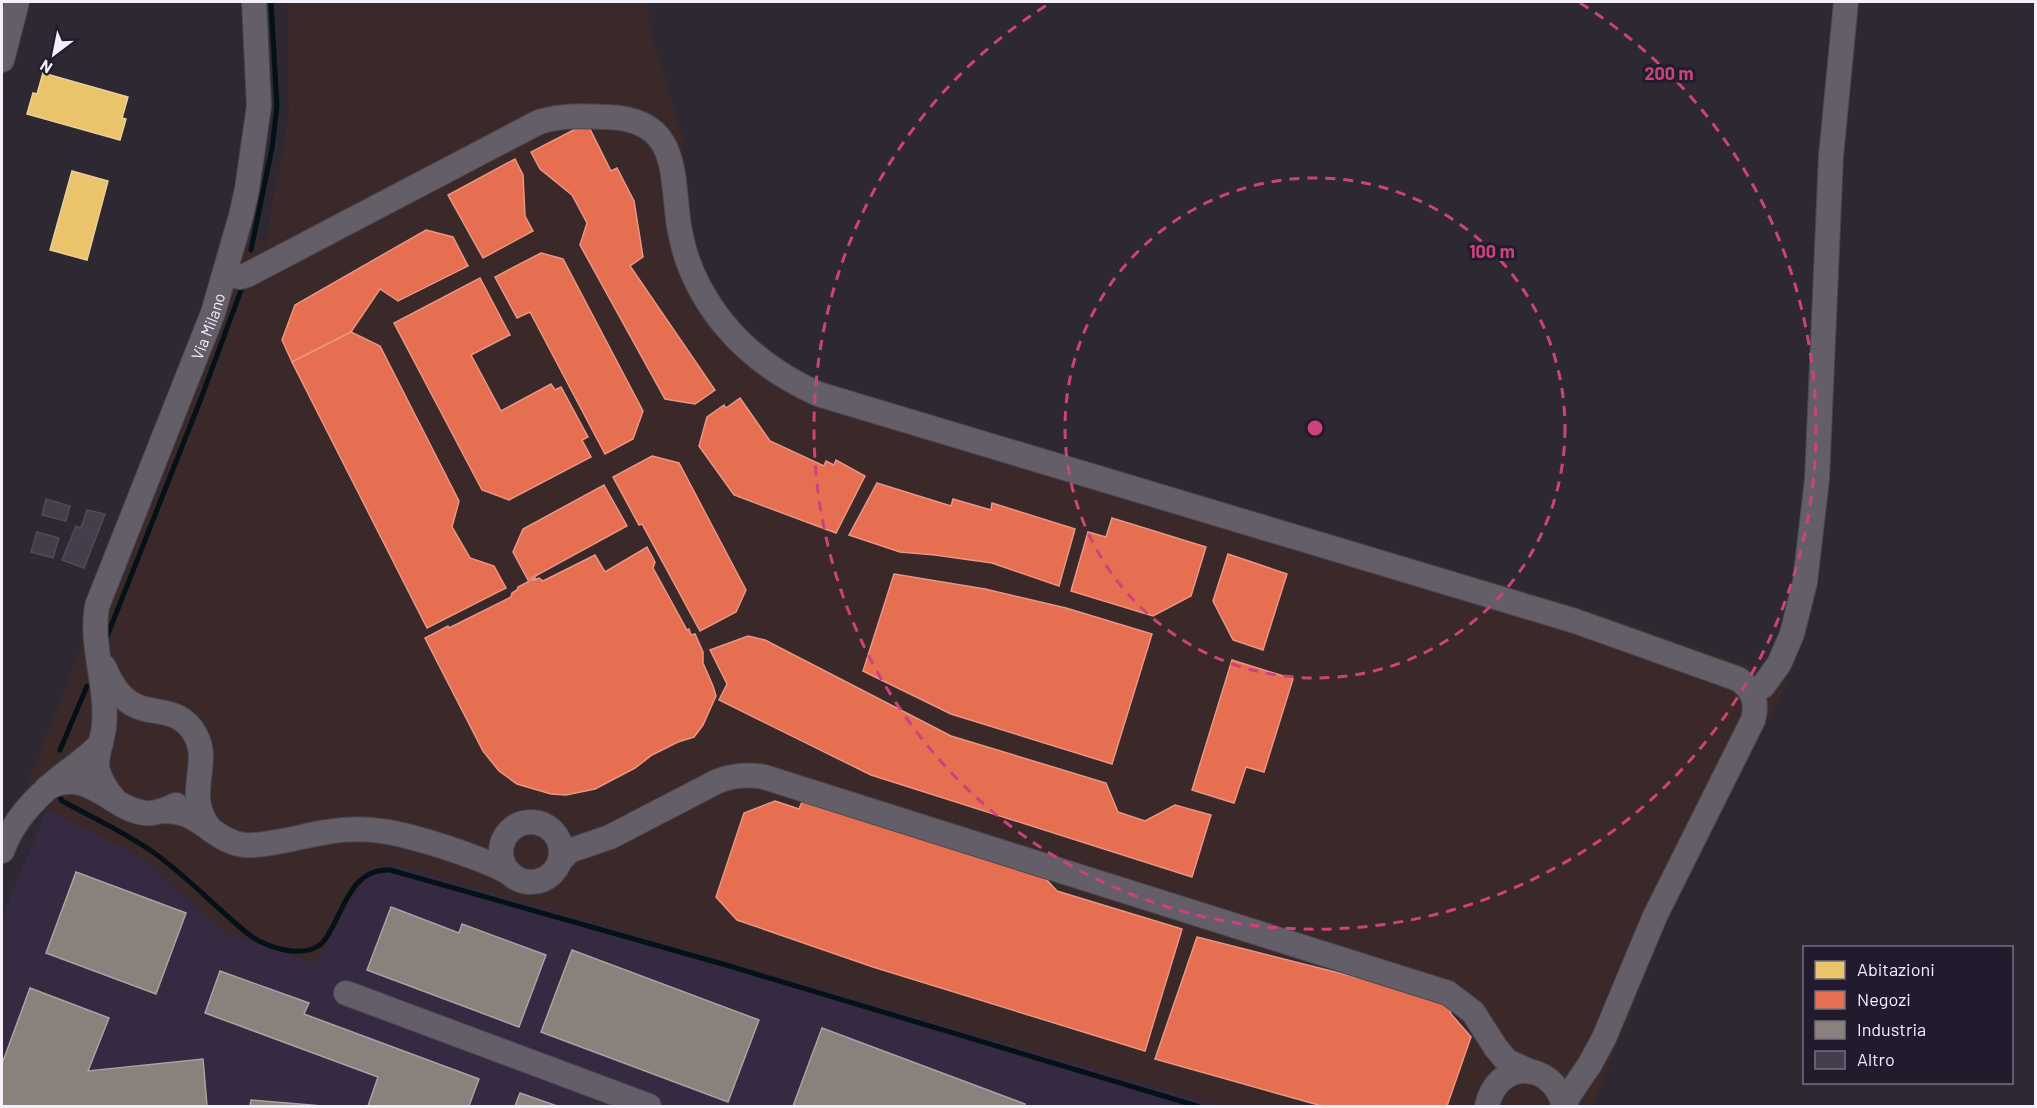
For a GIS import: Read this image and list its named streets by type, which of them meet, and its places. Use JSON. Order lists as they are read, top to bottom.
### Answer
{
  "streets": {
    "street": ["Via Milano"]
  },
  "legend": [
    "Abitazioni",
    "Negozi",
    "Industria",
    "Altro"
  ],
  "north": "bottom left",
  "rings": ["200 m", "100 m"]
}
